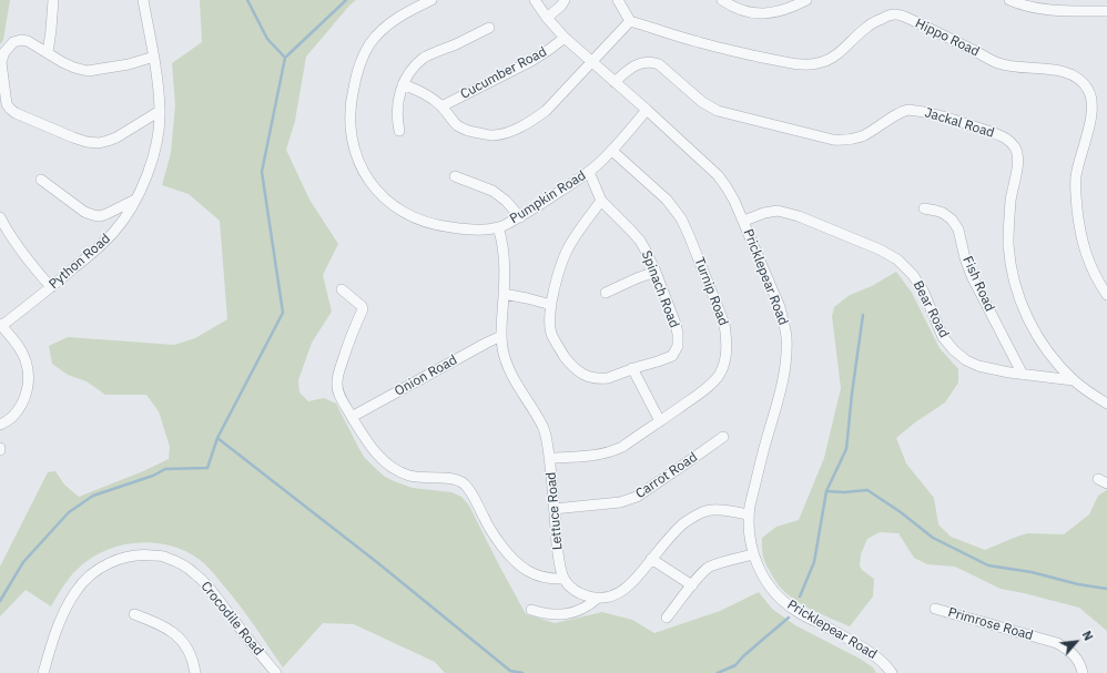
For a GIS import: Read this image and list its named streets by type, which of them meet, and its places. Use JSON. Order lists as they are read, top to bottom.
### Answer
{
  "streets": {
    "street": [
      "Hippo Road",
      "Cucumber Road",
      "Jackal Road",
      "Pumpkin Road",
      "Python Road",
      "Pricklepear Road",
      "Fish Road",
      "Spinach Road",
      "Turnip Road",
      "Bear Road",
      "Onion Road",
      "Carrot Road",
      "Lettuce Road",
      "Crocodile Road",
      "Primrose Road"
    ]
  },
  "crossings": [
    ["Cucumber Road", "Pricklepear Road"],
    ["Jackal Road", "Pricklepear Road"],
    ["Jackal Road", "Bear Road"],
    ["Pumpkin Road", "Pricklepear Road"],
    ["Pumpkin Road", "Spinach Road"],
    ["Pumpkin Road", "Turnip Road"],
    ["Pumpkin Road", "Lettuce Road"],
    ["Pricklepear Road", "Bear Road"],
    ["Fish Road", "Bear Road"],
    ["Turnip Road", "Lettuce Road"],
    ["Onion Road", "Lettuce Road"],
    ["Carrot Road", "Lettuce Road"]
  ],
  "north": "top right"
}
